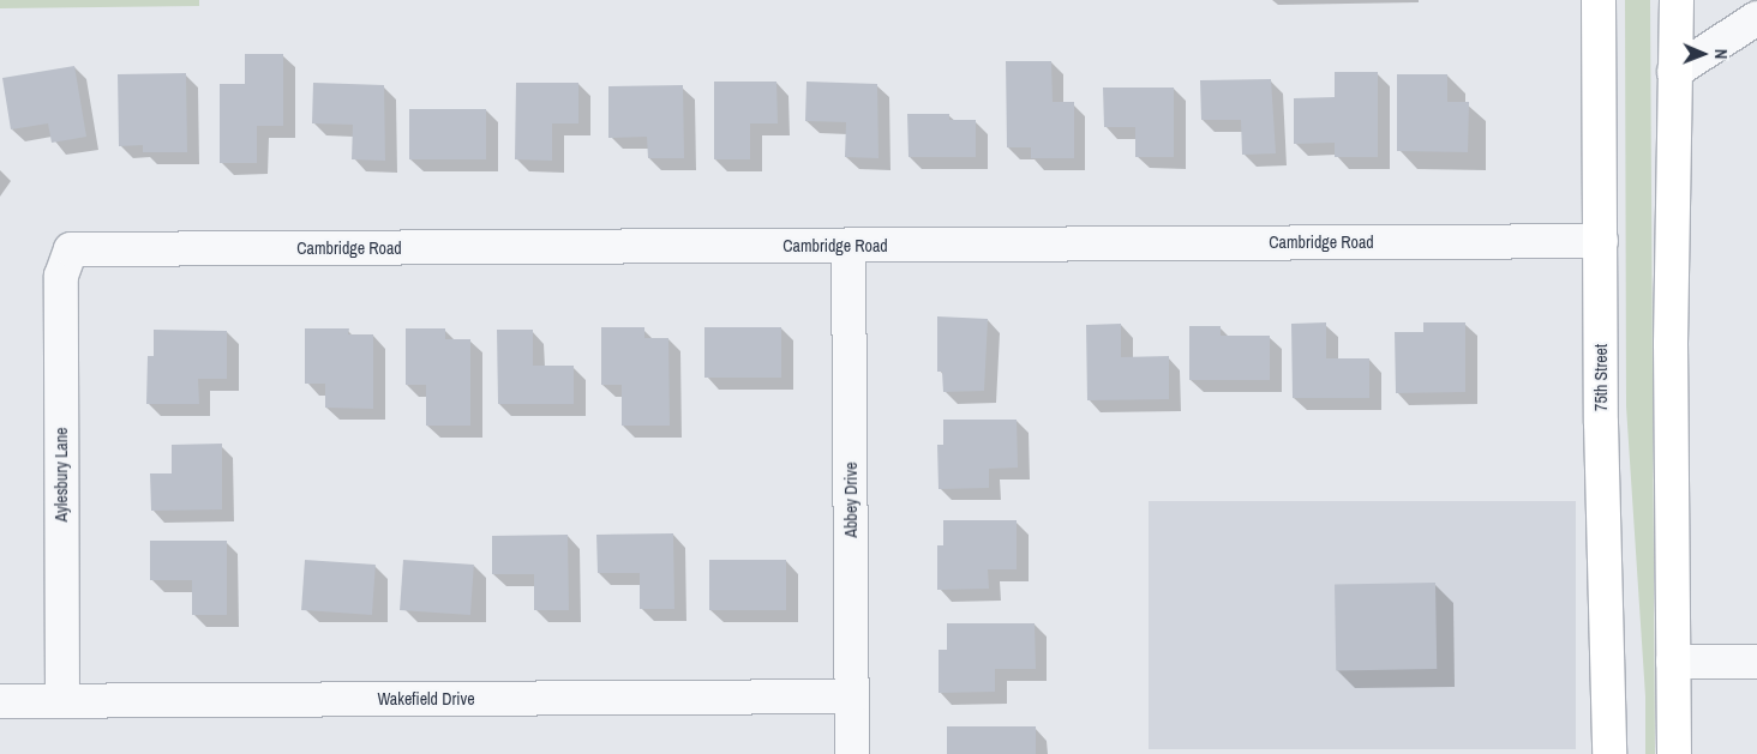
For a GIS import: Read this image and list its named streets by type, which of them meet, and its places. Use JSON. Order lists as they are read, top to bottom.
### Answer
{
  "streets": {
    "main road": ["75th Street"],
    "street": [
      "Cambridge Road",
      "Aylesbury Lane",
      "Abbey Drive",
      "Wakefield Drive"
    ]
  },
  "crossings": [
    ["Cambridge Road", "75th Street"],
    ["Cambridge Road", "Aylesbury Lane"],
    ["Cambridge Road", "Abbey Drive"],
    ["Aylesbury Lane", "Wakefield Drive"],
    ["Abbey Drive", "Wakefield Drive"]
  ],
  "north": "right"
}
